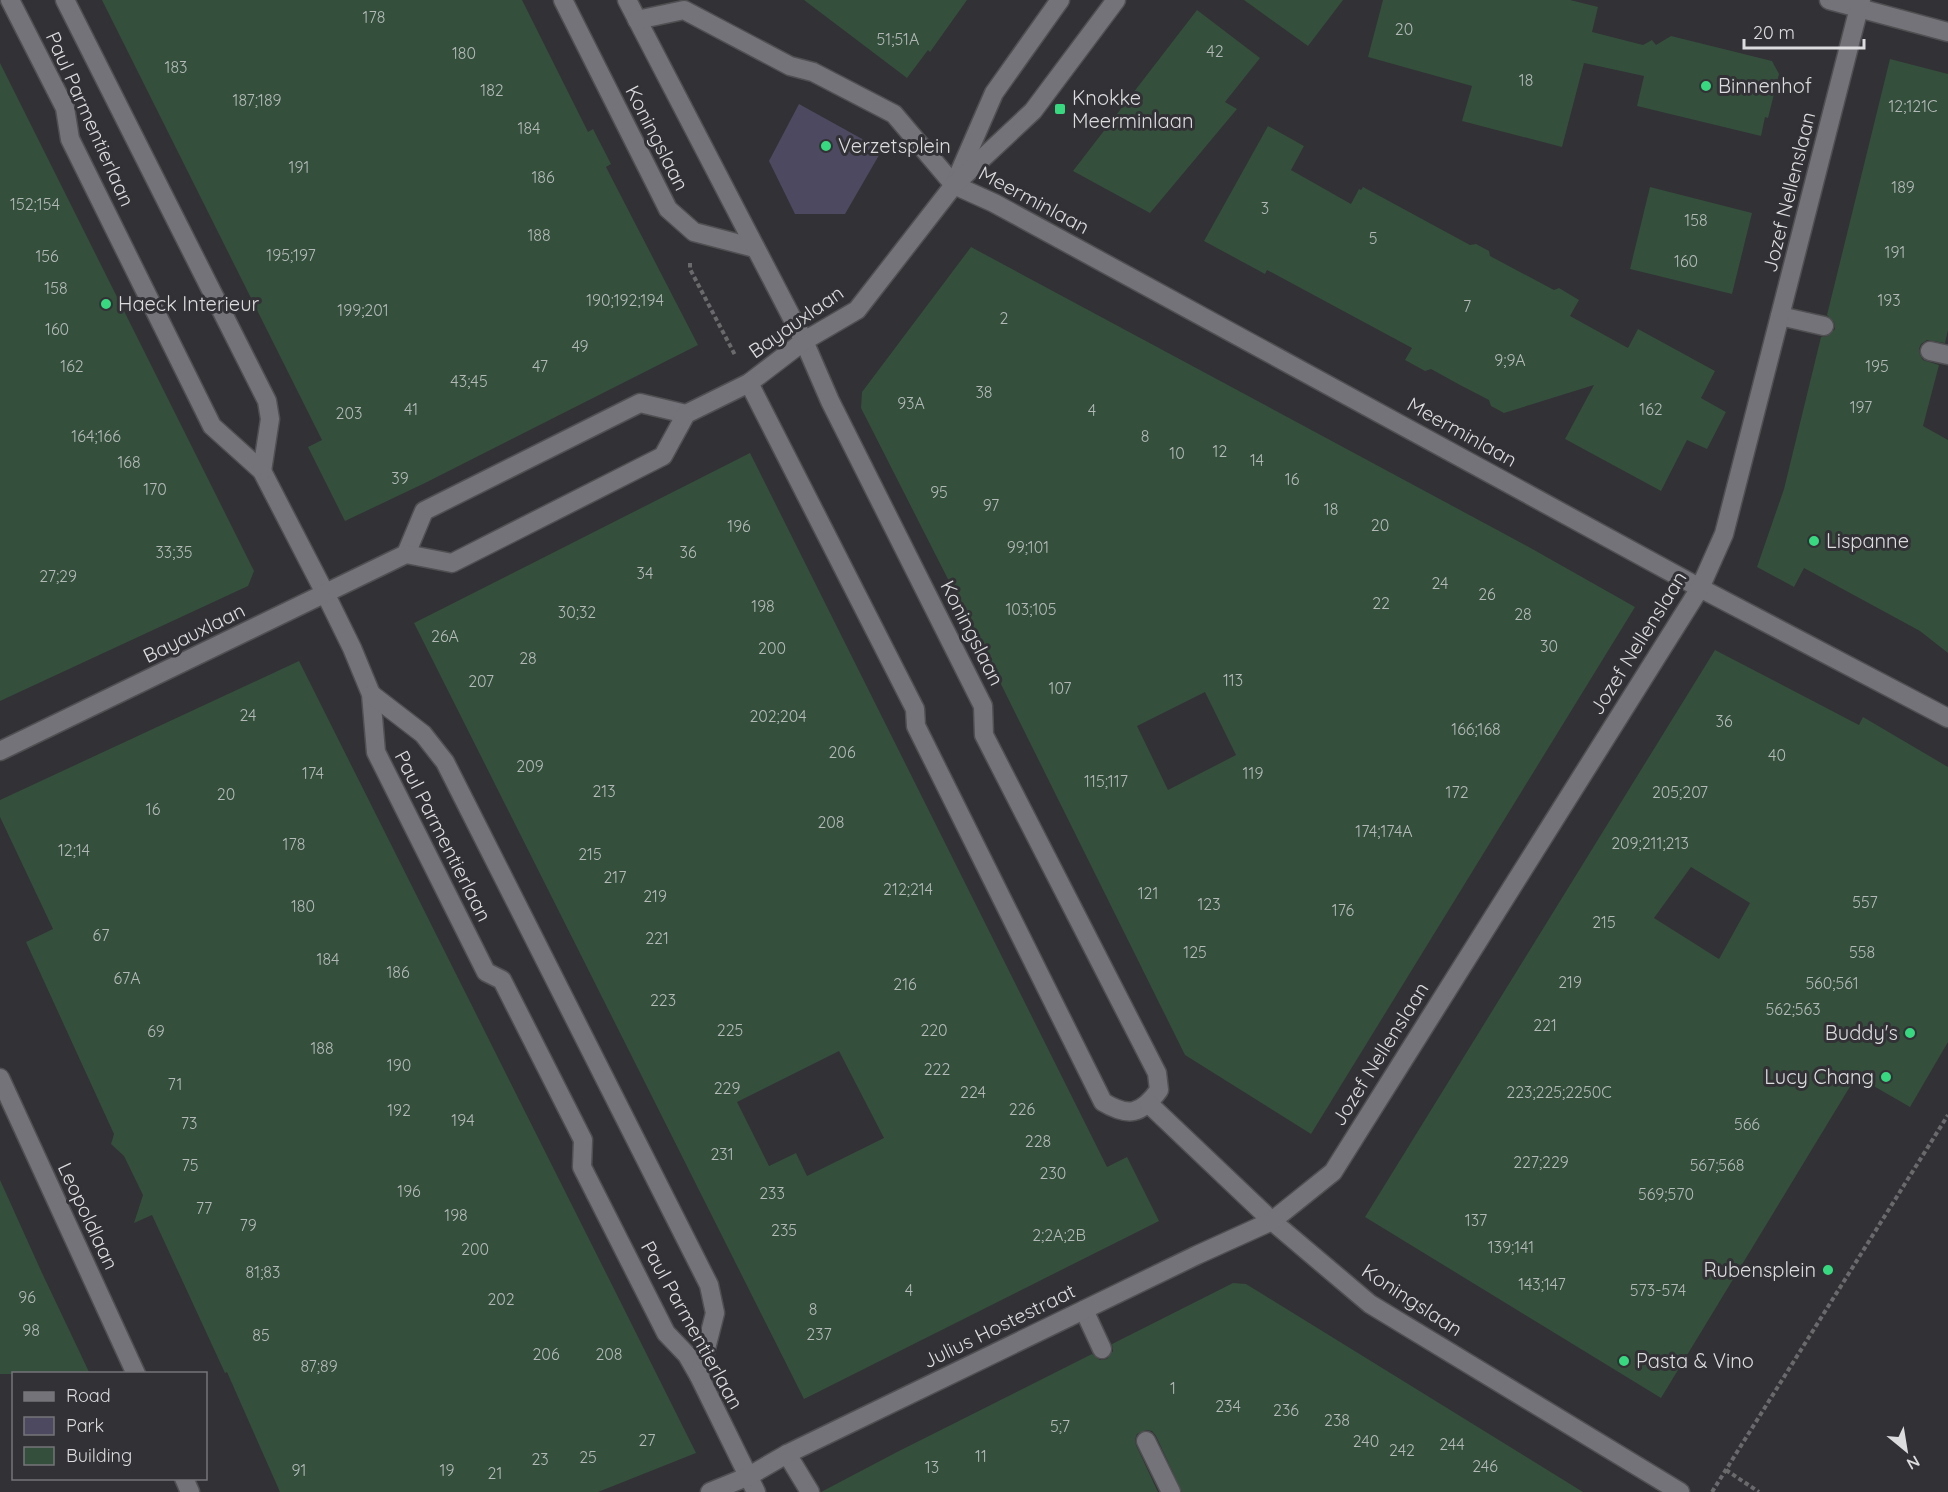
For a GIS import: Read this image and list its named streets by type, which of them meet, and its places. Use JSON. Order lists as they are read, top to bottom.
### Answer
{
  "streets": {
    "street": [
      "Paul Parmentierlaan",
      "Koningslaan",
      "Jozef Nellenslaan",
      "Meerminlaan",
      "Bayauxlaan",
      "Leopoldlaan",
      "Julius Hostestraat"
    ]
  },
  "crossings": [
    ["Paul Parmentierlaan", "Bayauxlaan"],
    ["Paul Parmentierlaan", "Julius Hostestraat"],
    ["Koningslaan", "Jozef Nellenslaan"],
    ["Koningslaan", "Bayauxlaan"],
    ["Koningslaan", "Julius Hostestraat"],
    ["Jozef Nellenslaan", "Meerminlaan"],
    ["Jozef Nellenslaan", "Julius Hostestraat"],
    ["Meerminlaan", "Bayauxlaan"]
  ],
  "places": {
    "other": [
      "Binnenhof",
      "Verzetsplein",
      "Haeck Interieur",
      "Lispanne",
      "Buddy's",
      "Lucy Chang",
      "Rubensplein",
      "Pasta & Vino"
    ],
    "transit": ["Knokke Meerminlaan"]
  },
  "house_numbers": [
    "178",
    "20",
    "51;51A",
    "42",
    "180",
    "183",
    "18",
    "182",
    "187;189",
    "12;121C",
    "184",
    "191",
    "186",
    "189",
    "152;154",
    "3",
    "158",
    "188",
    "5",
    "191",
    "195;197",
    "156",
    "160",
    "158",
    "190;192;194",
    "193",
    "7",
    "199;201",
    "2",
    "160",
    "49",
    "9;9A",
    "162",
    "47",
    "195",
    "43;45",
    "38",
    "93A",
    "197",
    "41",
    "162",
    "4",
    "203",
    "164;166",
    "8",
    "12",
    "10",
    "14",
    "168",
    "39",
    "16",
    "170",
    "95",
    "97",
    "18",
    "20",
    "196",
    "99;101",
    "33;35",
    "36",
    "34",
    "27;29",
    "24",
    "26",
    "22",
    "198",
    "103;105",
    "30;32",
    "28",
    "26A",
    "30",
    "200",
    "28",
    "113",
    "207",
    "107",
    "24",
    "202;204",
    "36",
    "166;168",
    "206",
    "40",
    "209",
    "174",
    "119",
    "115;117",
    "213",
    "172",
    "205;207",
    "20",
    "16",
    "208",
    "174;174A",
    "209;211;213",
    "178",
    "12;14",
    "215",
    "217",
    "212;214",
    "121",
    "219",
    "557",
    "123",
    "180",
    "176",
    "215",
    "67",
    "221",
    "125",
    "558",
    "184",
    "186",
    "67A",
    "219",
    "560;561",
    "216",
    "223",
    "562;563",
    "221",
    "225",
    "220",
    "69",
    "188",
    "190",
    "222",
    "71",
    "229",
    "224",
    "223;225;2250C",
    "226",
    "192",
    "194",
    "73",
    "566",
    "228",
    "231",
    "227;229",
    "75",
    "567;568",
    "230",
    "196",
    "233",
    "569;570",
    "77",
    "198",
    "137",
    "79",
    "235",
    "2;2A;2B",
    "139;141",
    "200",
    "81;83",
    "143;147",
    "4",
    "573-574",
    "96",
    "202",
    "8",
    "98",
    "237",
    "85",
    "206",
    "208",
    "87;89",
    "1",
    "234",
    "236",
    "238",
    "5;7",
    "27",
    "240",
    "244",
    "242",
    "11",
    "25",
    "23",
    "246",
    "13",
    "91",
    "19",
    "21"
  ],
  "legend": ["Road", "Park", "Building"],
  "scale_bar": "20 m",
  "north": "bottom right"
}
